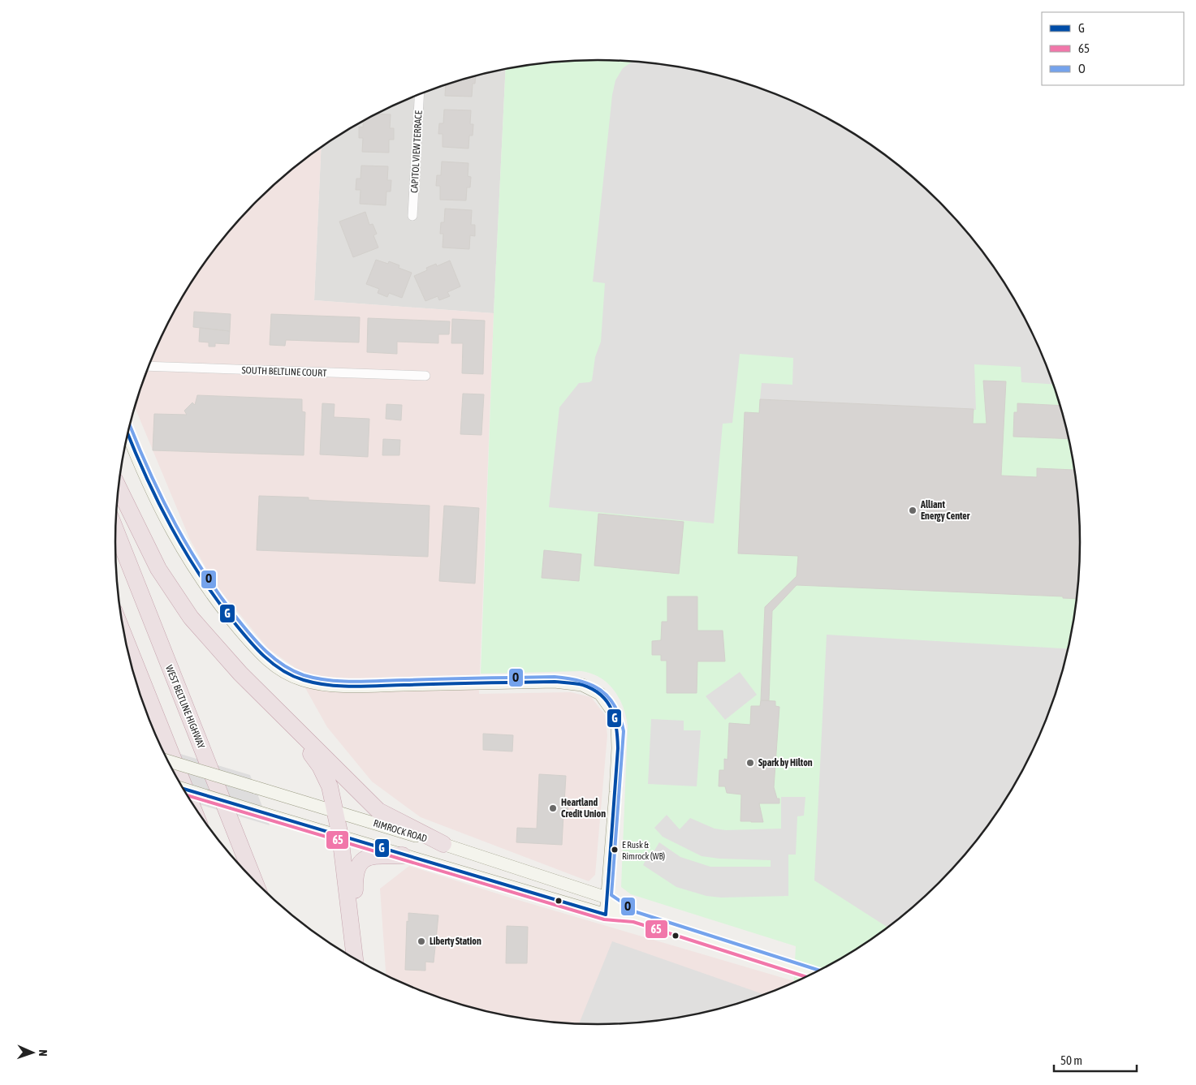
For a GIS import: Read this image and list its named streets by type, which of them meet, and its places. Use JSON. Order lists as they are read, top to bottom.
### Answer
{
  "streets": {
    "highway": ["WEST BELTLINE HIGHWAY"],
    "main road": ["RIMROCK ROAD"],
    "street": ["CAPITOL VIEW TERRACE", "SOUTH BELTLINE COURT"]
  },
  "places": [
    "Alliant Energy Center",
    "Spark by Hilton",
    "Heartland Credit Union",
    "E Rusk & Rimrock (WB)",
    "Liberty Station"
  ],
  "lines": ["transit line O", "transit line G", "transit line 65"],
  "legend": ["G", "65", "O"],
  "scale_bar": "50 m",
  "north": "right"
}
